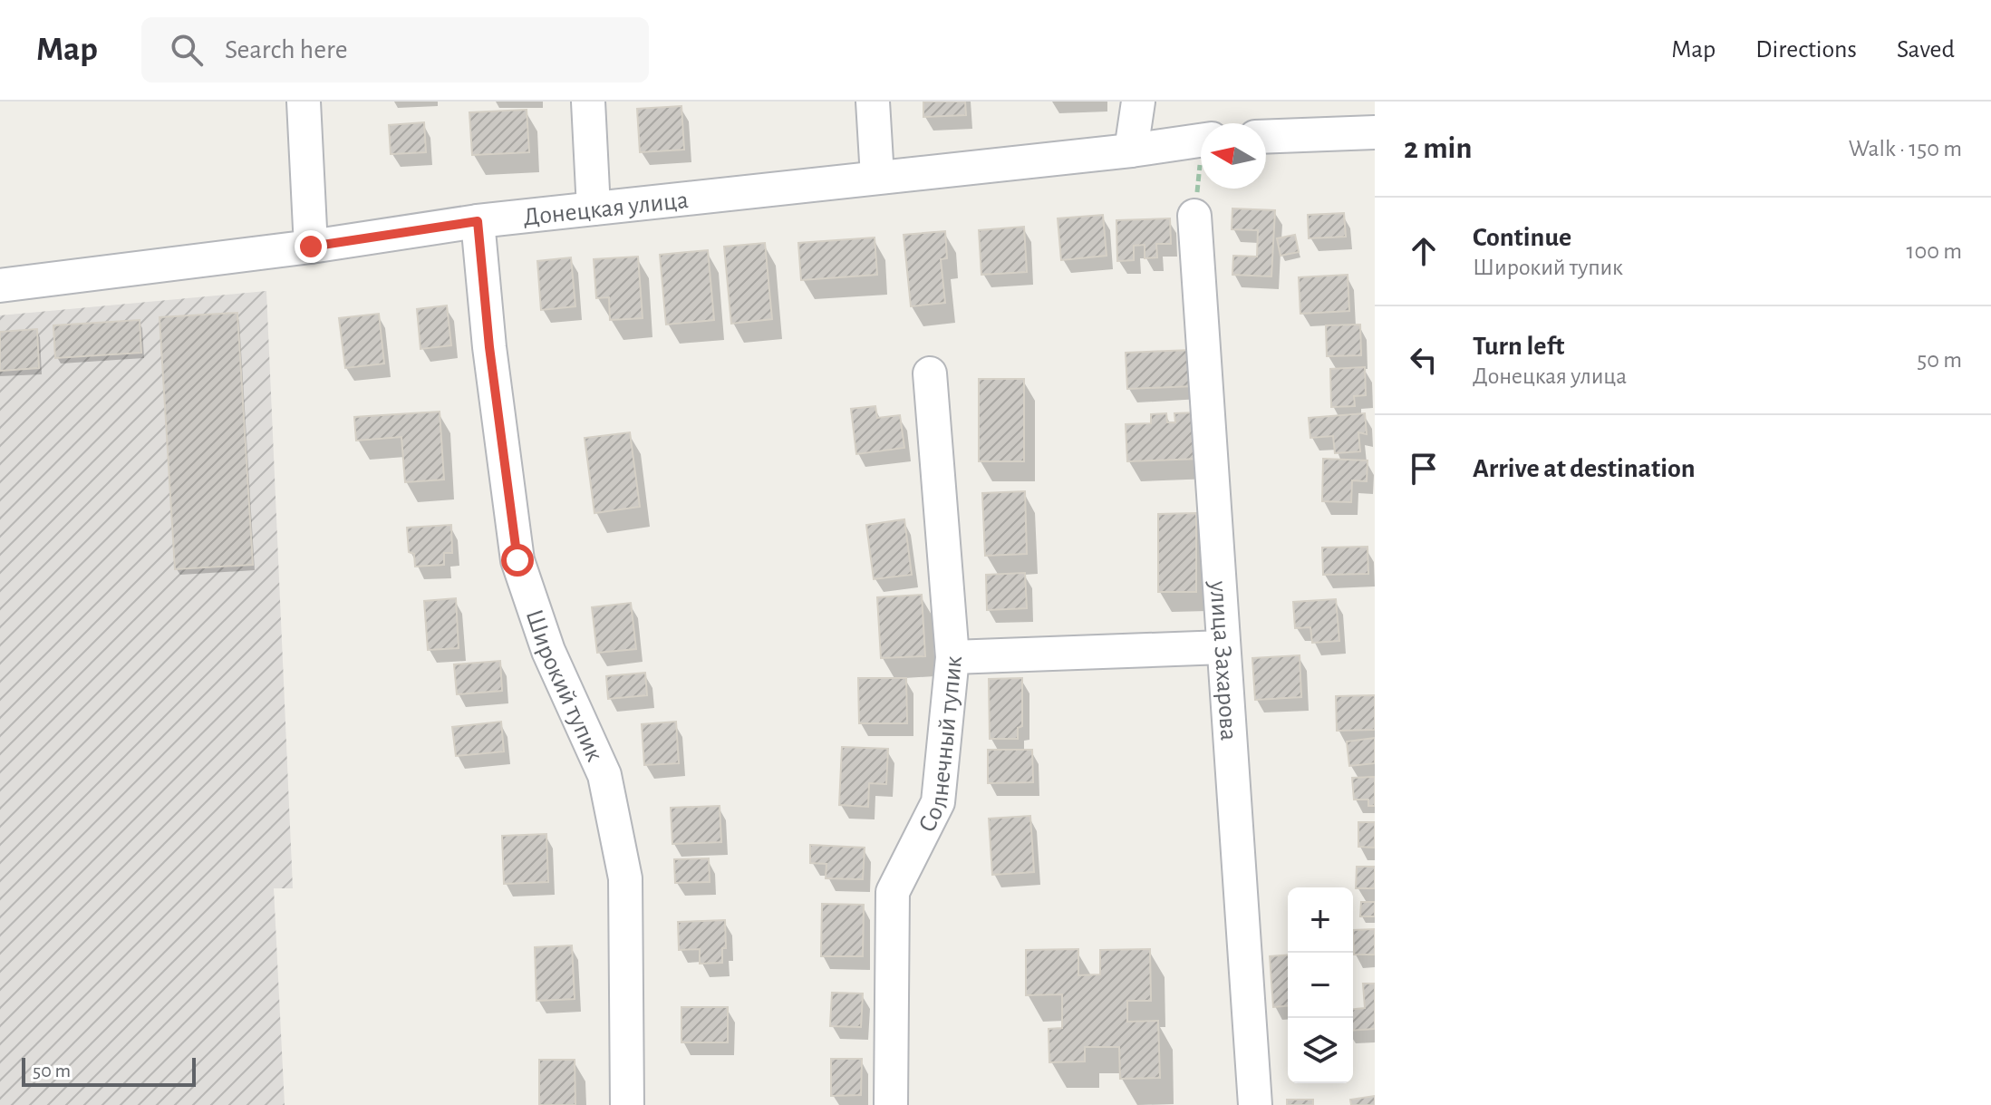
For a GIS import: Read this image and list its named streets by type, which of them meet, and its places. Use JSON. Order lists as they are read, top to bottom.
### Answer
{
  "streets": {
    "street": [
      "Донецкая улица",
      "улица Захарова",
      "Широкий тупик",
      "Солнечный тупик"
    ]
  },
  "crossings": [
    ["Донецкая улица", "Широкий тупик"]
  ],
  "scale_bar": "50 m",
  "north": "left",
  "page": {
    "header": "Map",
    "search": "Search here",
    "nav": ["Map", "Directions", "Saved"],
    "heading": ["2 min", "Walk · 150 m"],
    "list": [
      ["Continue", "Широкий тупик", "100 m"],
      ["Turn left", "Донецкая улица", "50 m"],
      "Arrive at destination"
    ],
    "map_buttons": ["+", "−"],
    "scale": "50 m"
  }
}
